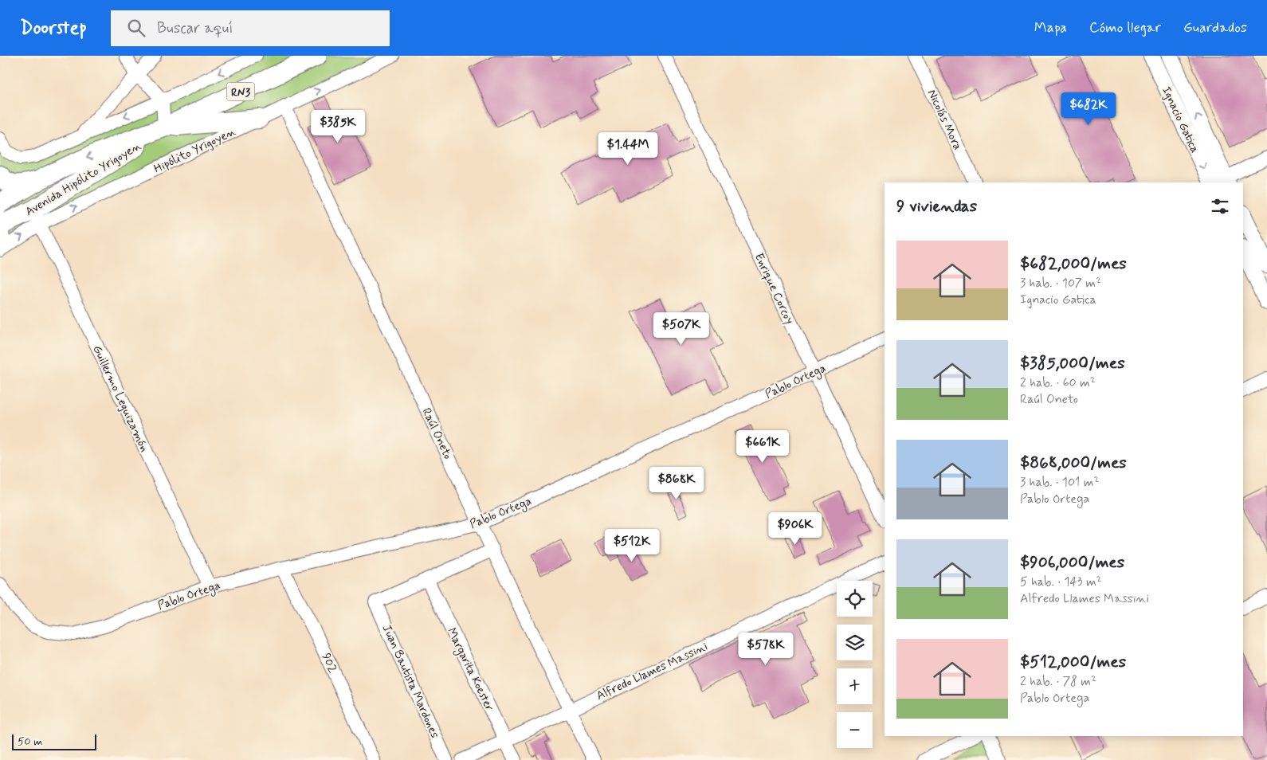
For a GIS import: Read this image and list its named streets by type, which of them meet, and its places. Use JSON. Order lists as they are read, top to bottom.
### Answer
{
  "streets": {
    "highway": ["RN3", "Avenida Hipólito Yrigoyen"],
    "main road": ["Ignacio Gatica"],
    "street": [
      "Nicolás Mora",
      "Hipólito Yrigoyen",
      "Enrique Corcoy",
      "Pablo Ortega",
      "Guillermo Leguizamón",
      "Raúl Oneto",
      "902",
      "Margarita Koester",
      "Alfredo Llames Massini",
      "Juan Bautista Mardones"
    ]
  },
  "crossings": [
    ["Hipólito Yrigoyen", "Avenida Hipólito Yrigoyen"],
    ["Hipólito Yrigoyen", "Guillermo Leguizamón"],
    ["Hipólito Yrigoyen", "Raúl Oneto"],
    ["Avenida Hipólito Yrigoyen", "Guillermo Leguizamón"],
    ["Enrique Corcoy", "Pablo Ortega"],
    ["Pablo Ortega", "Guillermo Leguizamón"],
    ["Pablo Ortega", "Raúl Oneto"],
    ["Pablo Ortega", "902"],
    ["Raúl Oneto", "Alfredo Llames Massini"],
    ["Margarita Koester", "Alfredo Llames Massini"],
    ["Margarita Koester", "Juan Bautista Mardones"]
  ],
  "scale_bar": "50 m",
  "page": {
    "header": "Doorstep",
    "search": "Buscar aquí",
    "nav": ["Mapa", "Cómo llegar", "Guardados"],
    "price": [
      "$682K",
      "$385K",
      "$1.44M",
      "$507K",
      "$661K",
      "$868K",
      "$906K",
      "$512K",
      "$578K"
    ],
    "heading": "9 viviendas",
    "list": [
      {
        "name": "$682,000/mes",
        "note": "3 hab. · 107 m² · Ignacio Gatica"
      },
      {
        "name": "$385,000/mes",
        "note": "2 hab. · 60 m² · Raúl Oneto"
      },
      {
        "name": "$868,000/mes",
        "note": "3 hab. · 101 m² · Pablo Ortega"
      },
      {
        "name": "$906,000/mes",
        "note": "5 hab. · 143 m² · Alfredo Llames Massini"
      },
      {
        "name": "$512,000/mes",
        "note": "2 hab. · 78 m² · Pablo Ortega"
      }
    ],
    "map_buttons": ["+", "−"],
    "scale": "50 m"
  }
}
